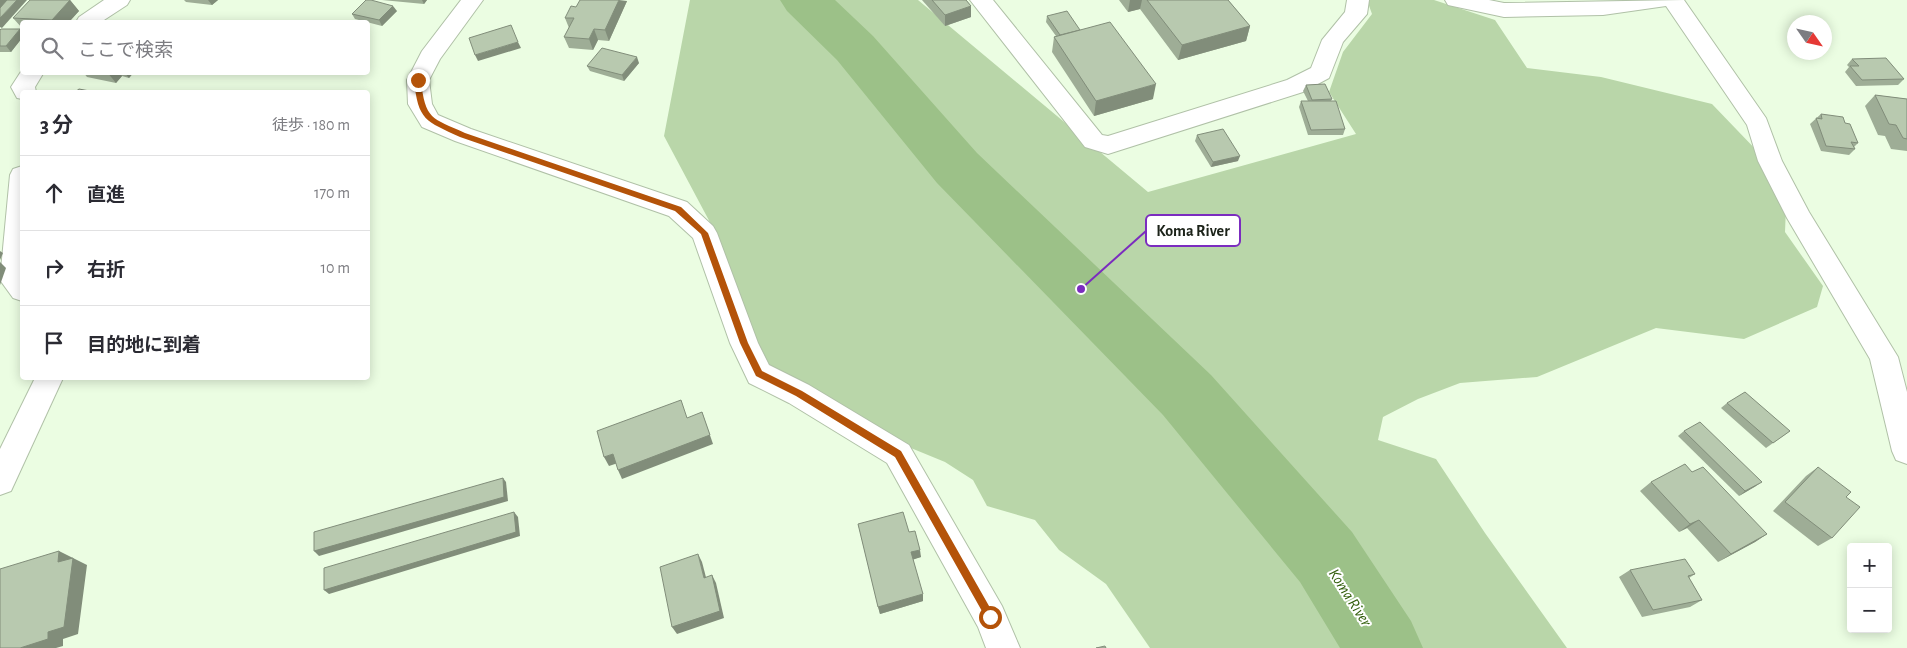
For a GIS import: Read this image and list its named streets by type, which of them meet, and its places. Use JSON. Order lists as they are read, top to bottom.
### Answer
{
  "water": ["Koma River"],
  "places": ["Koma River"],
  "north": "bottom right",
  "page": {
    "search": "ここで検索",
    "heading": ["3 分", "徒歩 · 180 m"],
    "list": [
      ["直進", "170 m"],
      ["右折", "10 m"],
      "目的地に到着"
    ],
    "map_buttons": ["+", "−"]
  }
}
